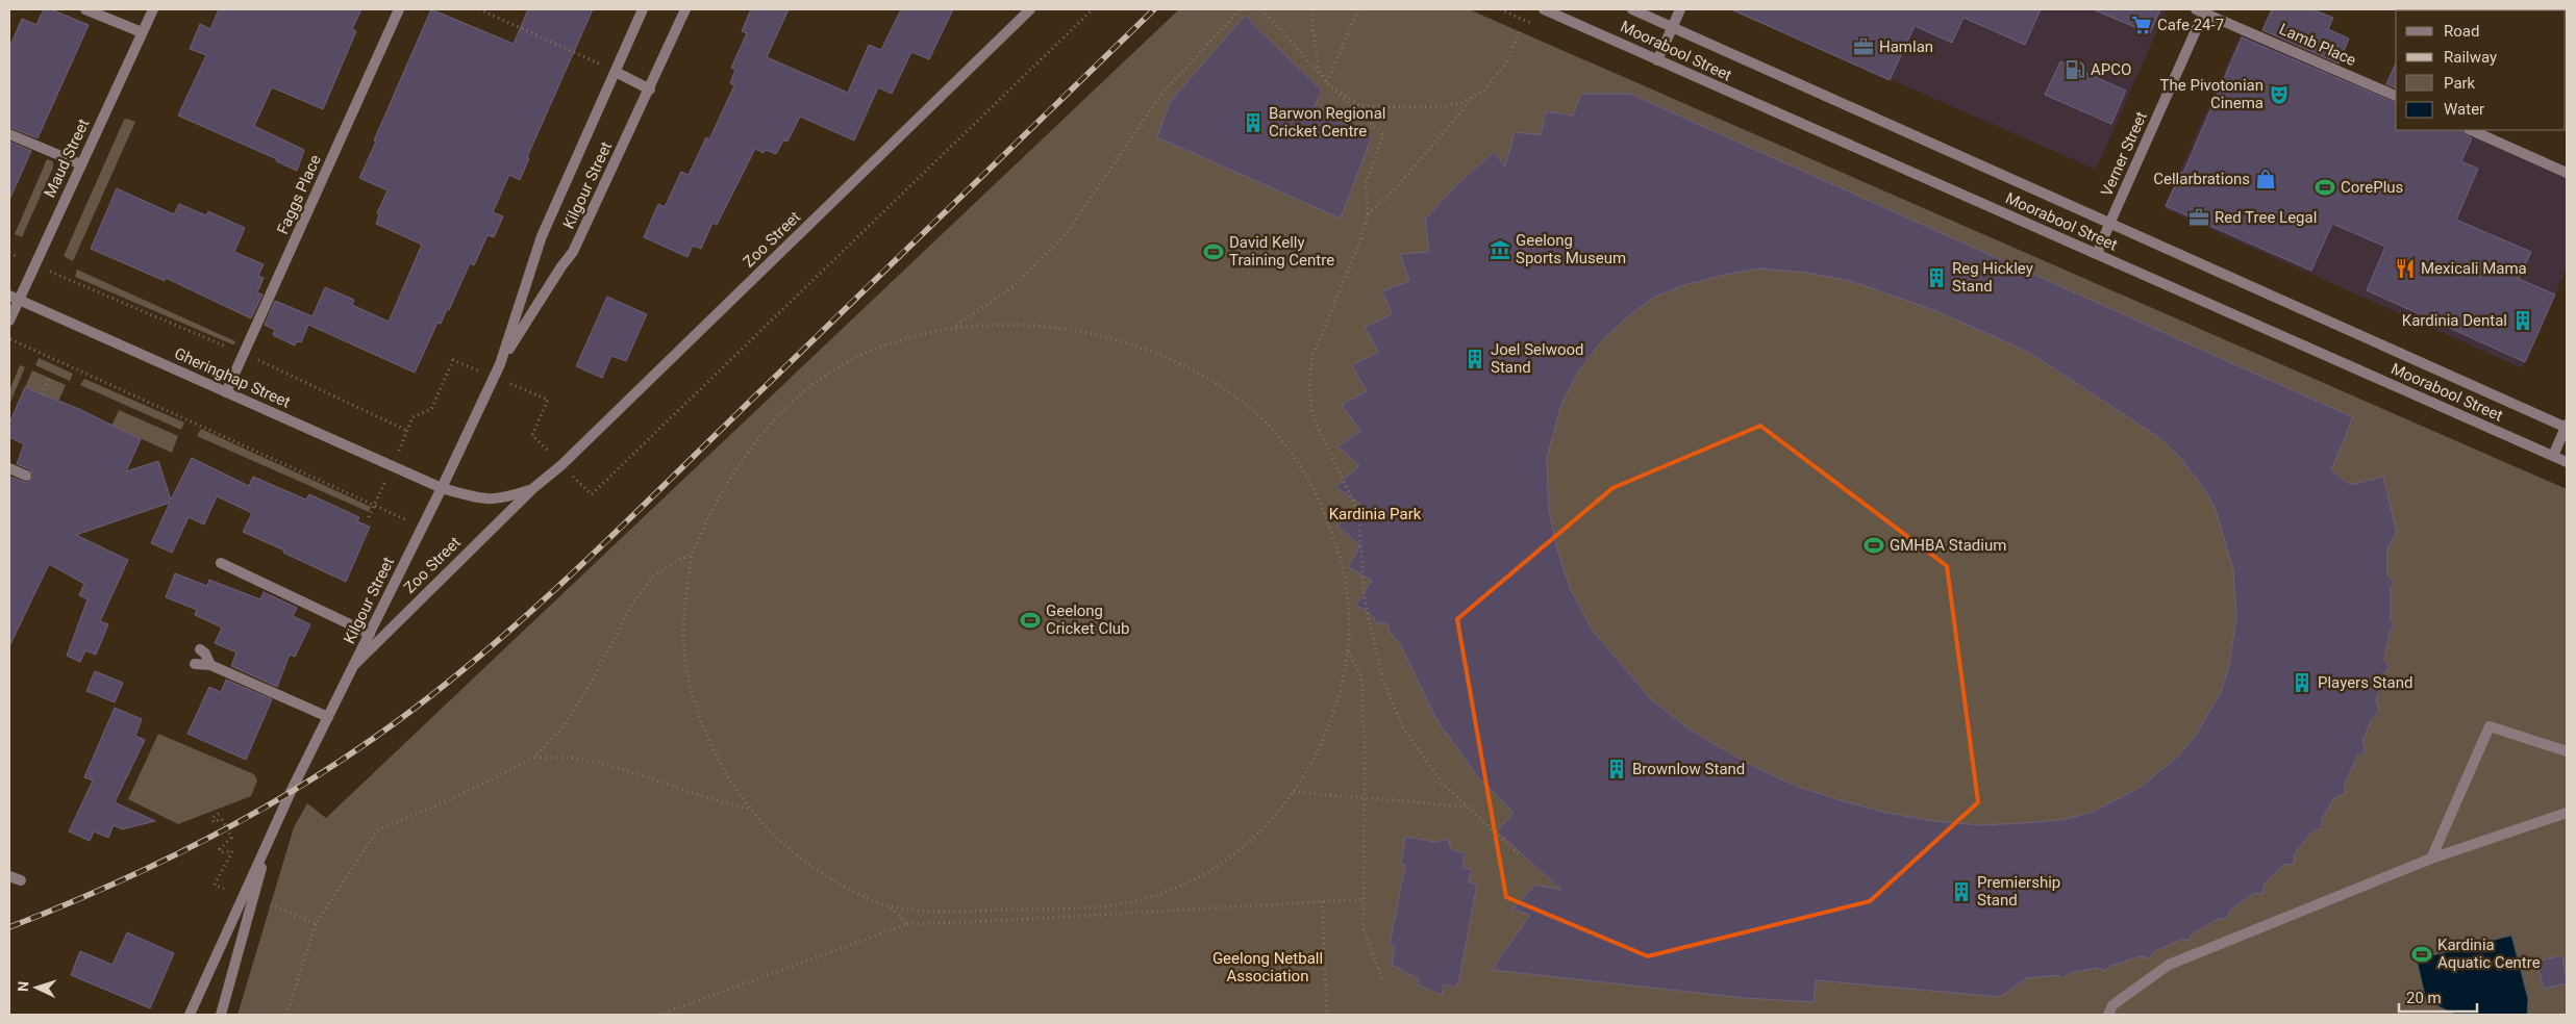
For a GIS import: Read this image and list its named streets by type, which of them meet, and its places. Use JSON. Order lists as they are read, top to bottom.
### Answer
{
  "streets": {
    "street": [
      "Lamb Place",
      "Moorabool Street",
      "Verner Street",
      "Maud Street",
      "Kilgour Street",
      "Faggs Place",
      "Zoo Street",
      "Gheringhap Street"
    ]
  },
  "crossings": [
    ["Lamb Place", "Verner Street"],
    ["Moorabool Street", "Verner Street"],
    ["Maud Street", "Gheringhap Street"],
    ["Kilgour Street", "Zoo Street"],
    ["Kilgour Street", "Gheringhap Street"],
    ["Faggs Place", "Gheringhap Street"],
    ["Zoo Street", "Gheringhap Street"]
  ],
  "parks": ["Kardinia Park", "Geelong Netball Association"],
  "places": {
    "supermarket": ["Cafe 24-7"],
    "office": ["Hamlan", "Red Tree Legal"],
    "fuel station": ["APCO"],
    "theatre": ["The Pivotonian Cinema"],
    "building": [
      "Barwon Regional Cricket Centre",
      "Reg Hickley Stand",
      "Kardinia Dental",
      "Joel Selwood Stand",
      "Players Stand",
      "Brownlow Stand",
      "Premiership Stand"
    ],
    "shop": ["Cellarbrations"],
    "sports": [
      "CorePlus",
      "David Kelly Training Centre",
      "GMHBA Stadium",
      "Geelong Cricket Club",
      "Kardinia Aquatic Centre"
    ],
    "museum": ["Geelong Sports Museum"],
    "restaurant": ["Mexicali Mama"]
  },
  "legend": [
    "Road",
    "Railway",
    "Park",
    "Water"
  ],
  "scale_bar": "20 m",
  "north": "left"
}
